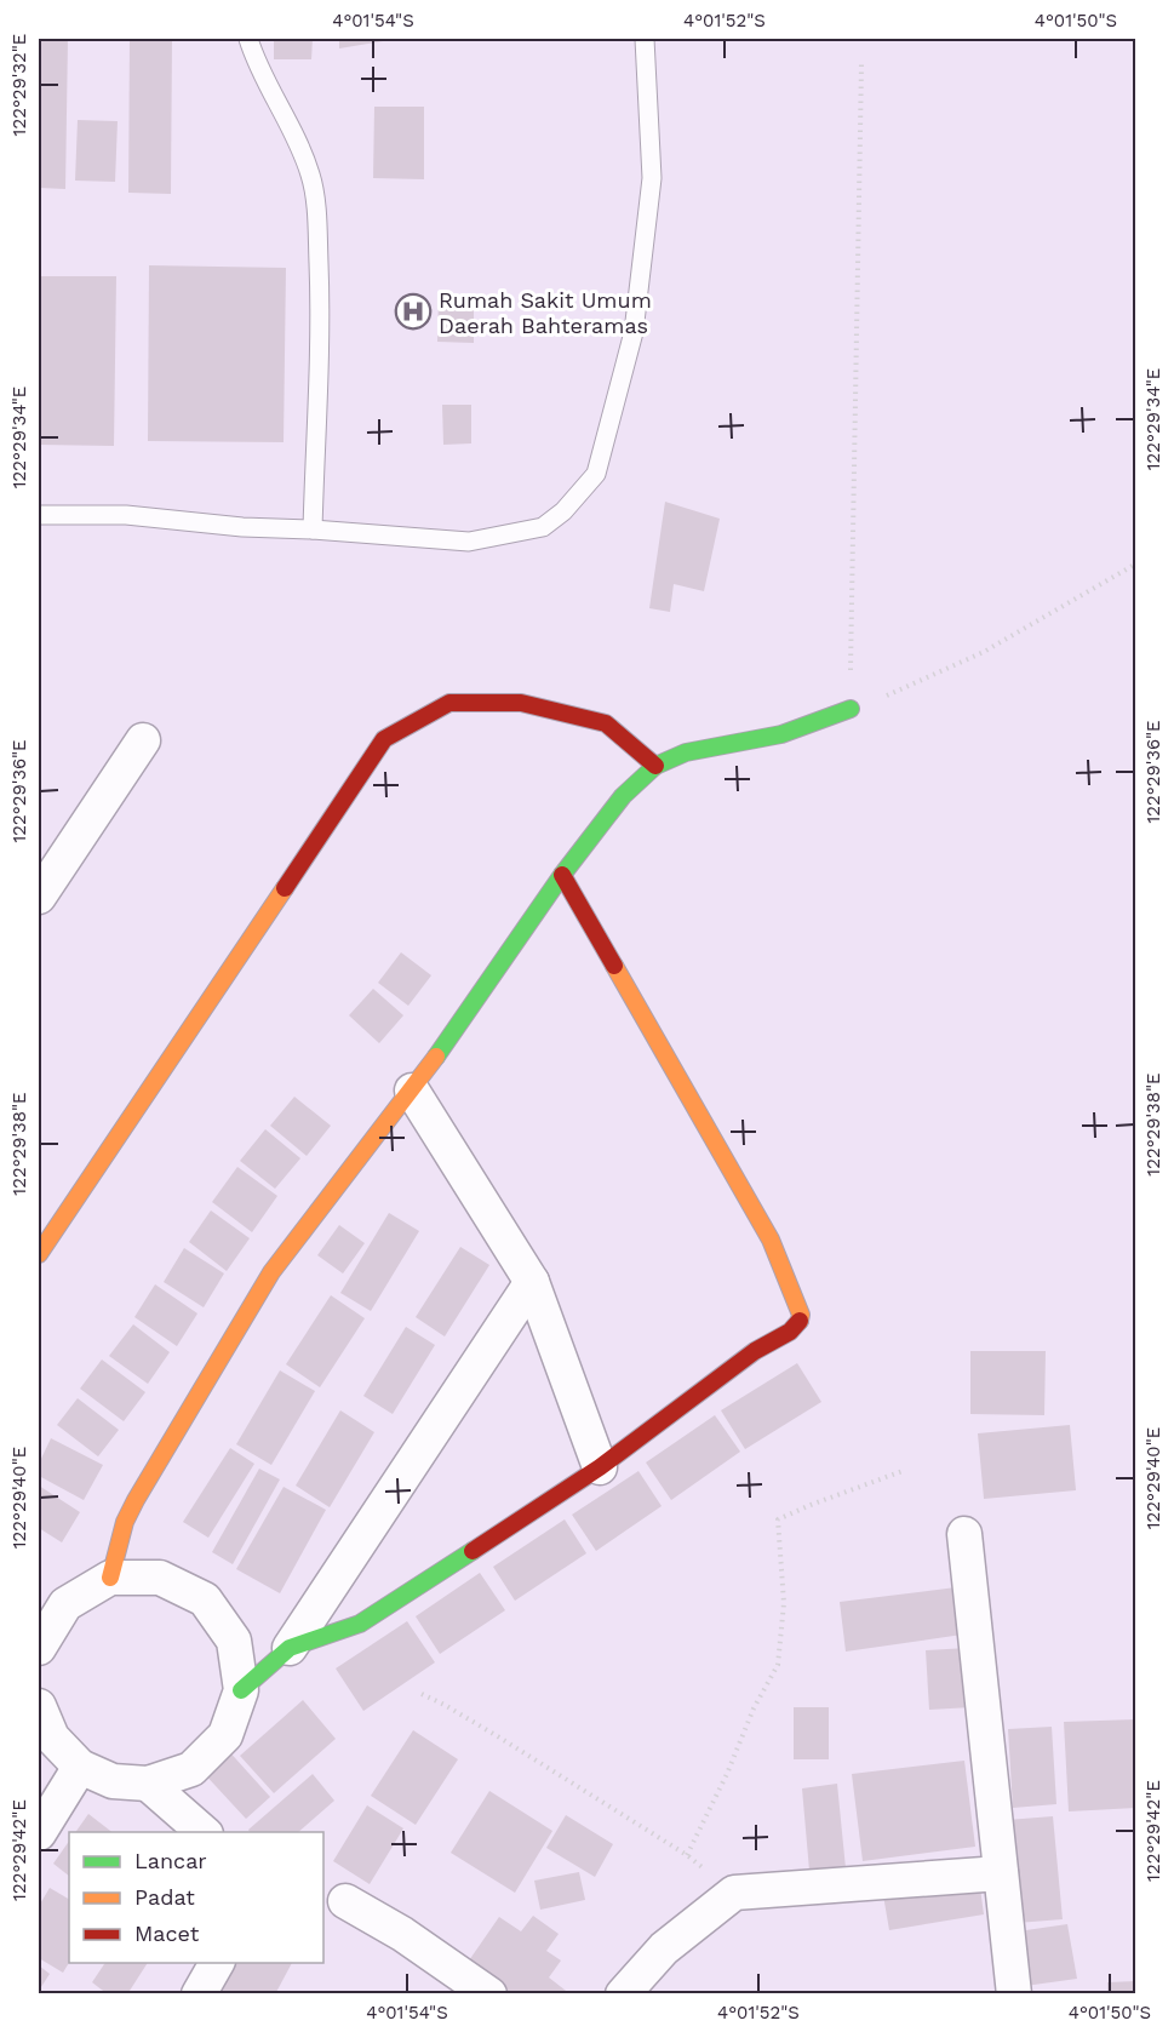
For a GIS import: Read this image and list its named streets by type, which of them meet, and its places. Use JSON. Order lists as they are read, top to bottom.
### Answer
{
  "places": {
    "hospital": ["Rumah Sakit Umum Daerah Bahteramas"]
  },
  "legend": ["Lancar", "Padat", "Macet"],
  "coordinates": [
    "4°01'54\"S",
    "4°01'52\"S",
    "4°01'50\"S",
    "122°29'32\"E",
    "122°29'34\"E",
    "122°29'36\"E",
    "122°29'38\"E",
    "122°29'40\"E",
    "122°29'42\"E"
  ]
}
